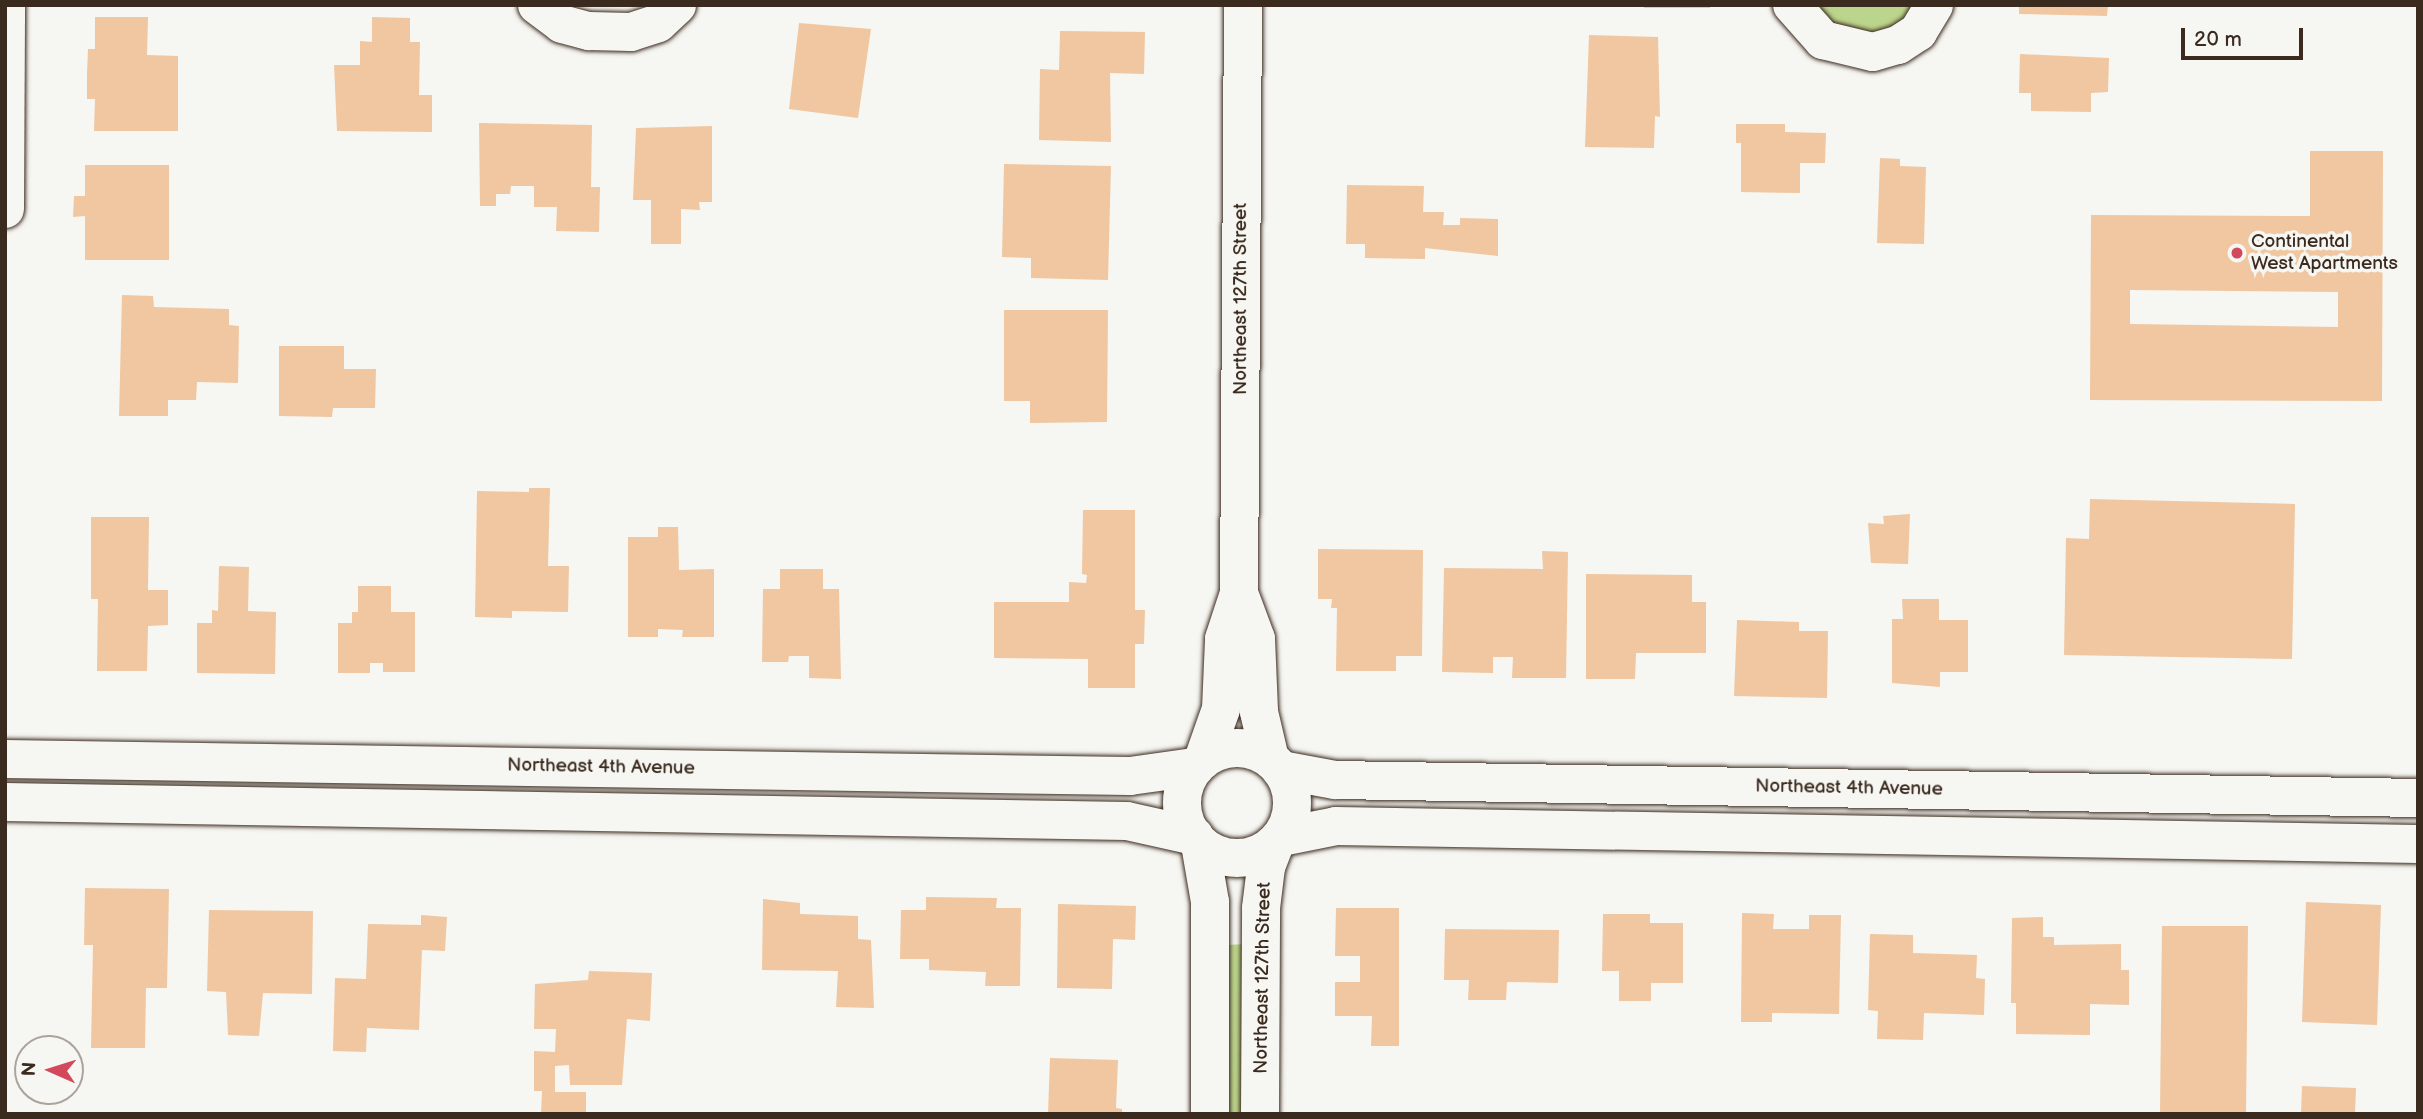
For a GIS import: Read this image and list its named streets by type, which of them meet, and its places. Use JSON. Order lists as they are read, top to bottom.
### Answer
{
  "streets": {
    "street": ["Northeast 127th Street", "Northeast 4th Avenue"]
  },
  "crossings": [
    ["Northeast 127th Street", "Northeast 4th Avenue"]
  ],
  "places": ["Continental West Apartments"],
  "scale_bar": "20 m",
  "north": "left"
}
